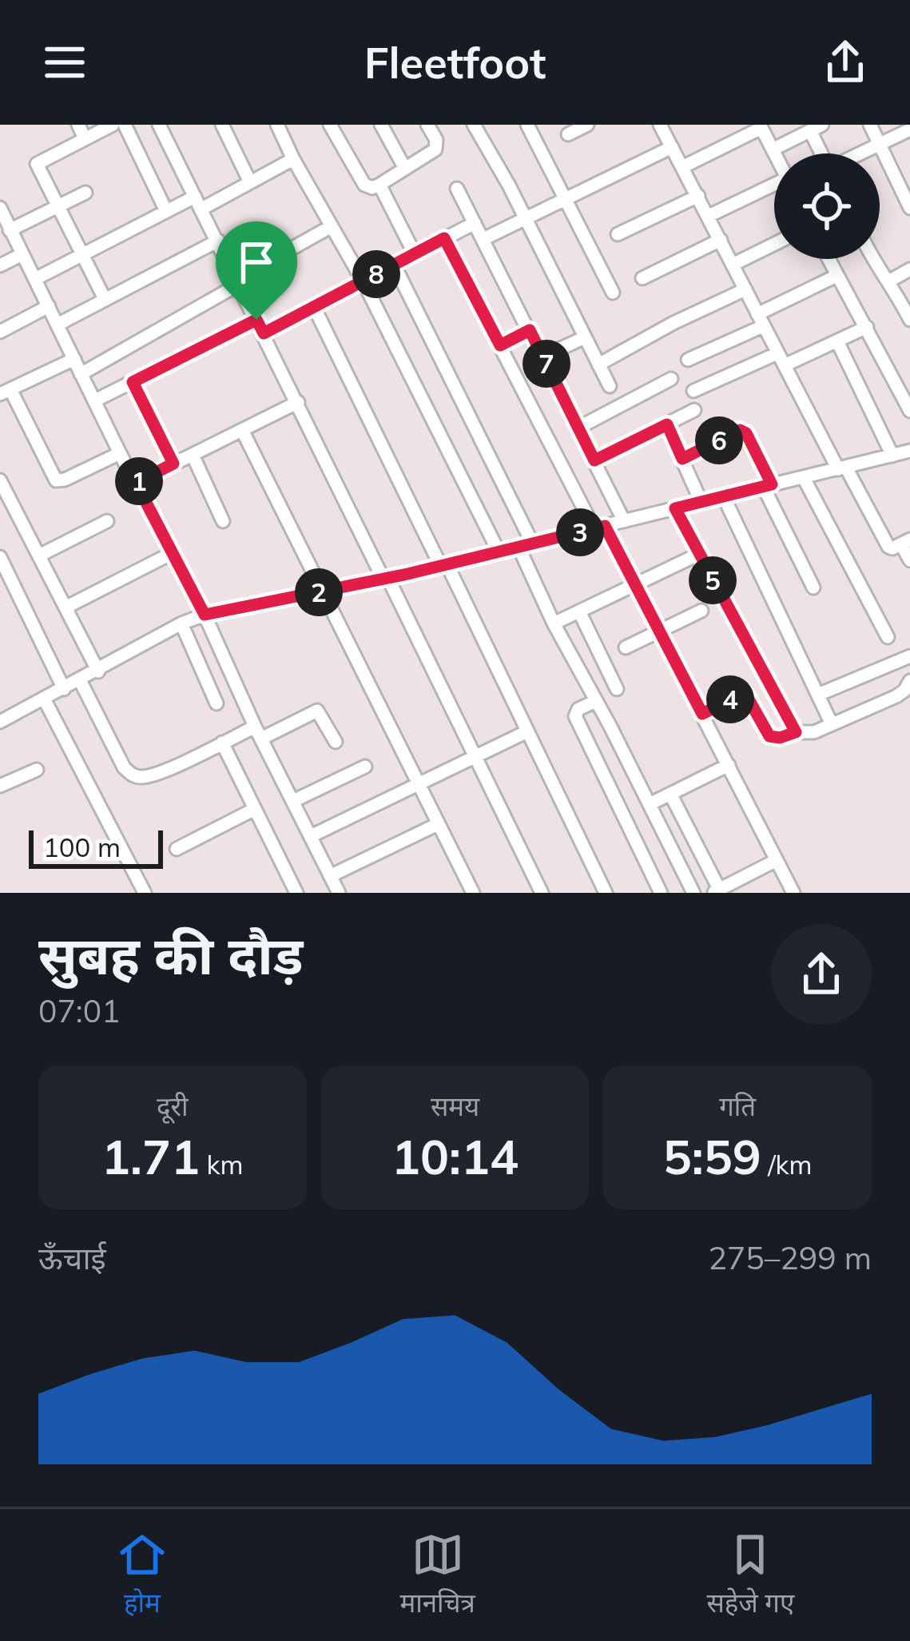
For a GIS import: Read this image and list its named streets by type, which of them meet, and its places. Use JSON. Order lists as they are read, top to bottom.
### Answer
{
  "scale_bar": "100 m",
  "page": {
    "header": "Fleetfoot",
    "pins": [
      "8",
      "7",
      "6",
      "1",
      "3",
      "5",
      "2",
      "4"
    ],
    "scale": "100 m",
    "heading": ["सुबह की दौड़", "07:01"],
    "stats": [
      ["दूरी", "1.71 km"],
      ["समय", "10:14"],
      ["गति", "5:59 /km"]
    ],
    "chart": ["ऊँचाई", "275–299 m"],
    "tabs": ["होम", "मानचित्र", "सहेजे गए"]
  }
}
